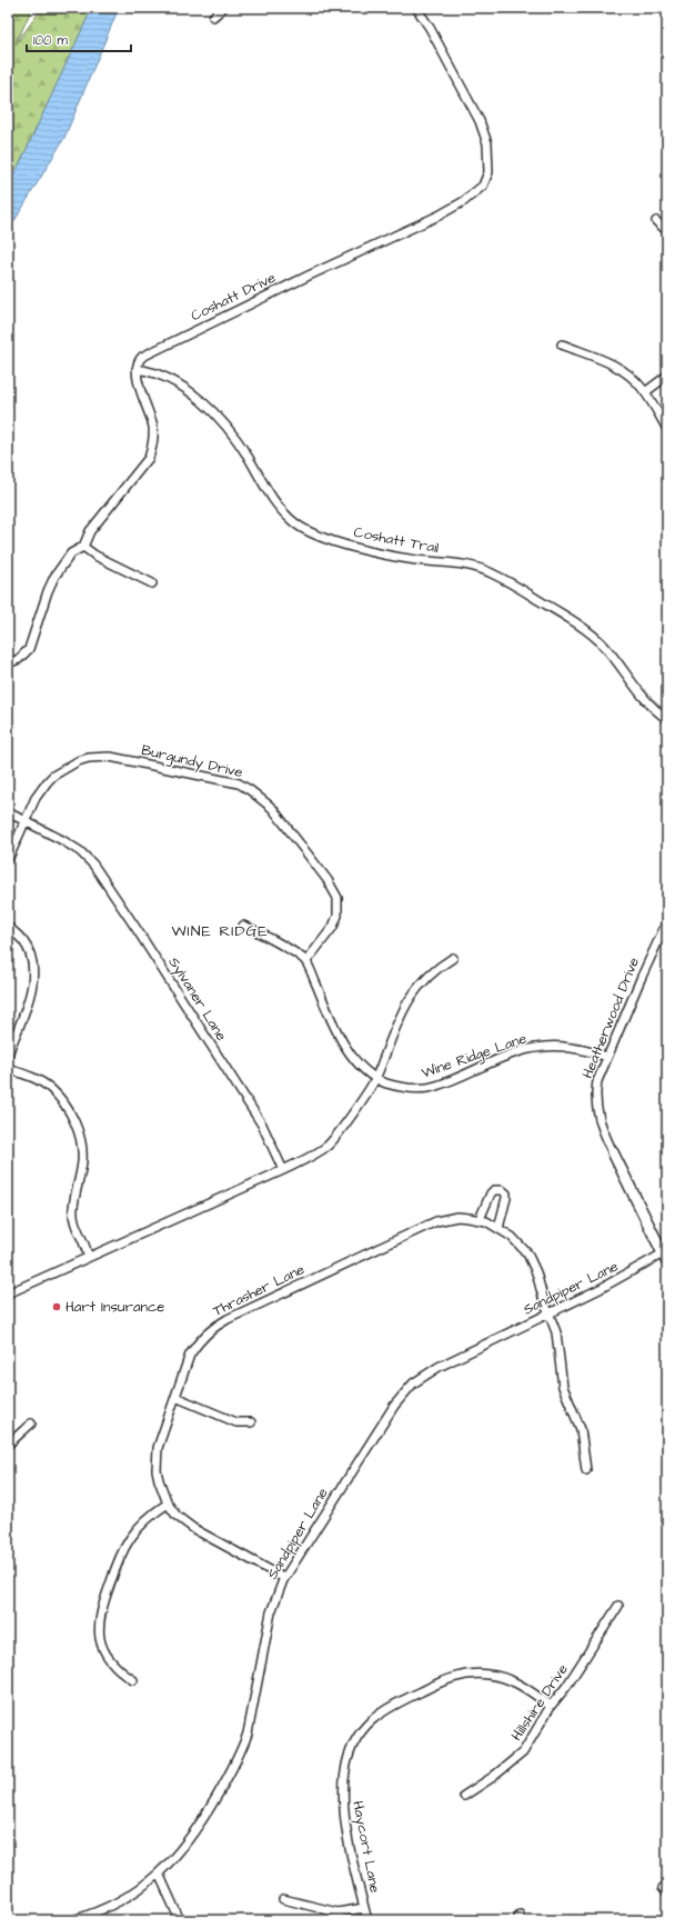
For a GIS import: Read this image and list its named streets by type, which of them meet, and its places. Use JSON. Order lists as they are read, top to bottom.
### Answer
{
  "streets": {
    "street": [
      "Coshatt Drive",
      "Coshatt Trail",
      "Burgundy Drive",
      "Sylvaner Lane",
      "Heatherwood Drive",
      "Wine Ridge Lane",
      "Sandpiper Lane",
      "Thrasher Lane",
      "Hillshire Drive",
      "Haycort Lane"
    ]
  },
  "crossings": [
    ["Coshatt Drive", "Coshatt Trail"],
    ["Burgundy Drive", "Sylvaner Lane"],
    ["Burgundy Drive", "Wine Ridge Lane"],
    ["Heatherwood Drive", "Wine Ridge Lane"],
    ["Sandpiper Lane", "Thrasher Lane"],
    ["Hillshire Drive", "Haycort Lane"]
  ],
  "districts": ["WINE RIDGE"],
  "places": ["Hart Insurance"],
  "scale_bar": "100 m"
}
